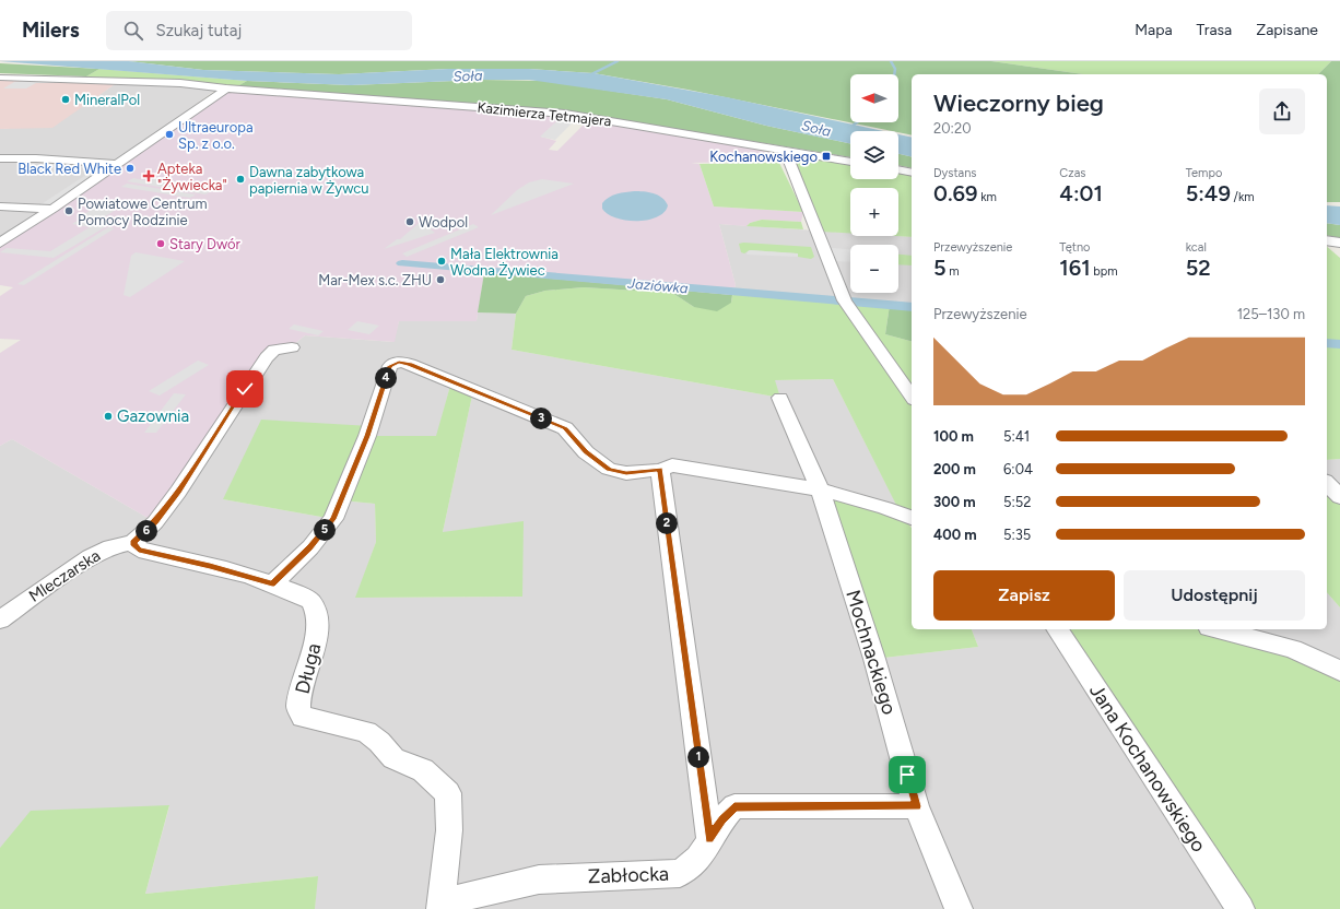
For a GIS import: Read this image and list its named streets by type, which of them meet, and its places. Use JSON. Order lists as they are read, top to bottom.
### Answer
{
  "streets": {
    "street": [
      "Kazimierza Tetmajera",
      "Mleczarska",
      "Mochnackiego",
      "Długa",
      "Jana Kochanowskiego",
      "Zabłocka"
    ]
  },
  "crossings": [
    ["Mleczarska", "Długa"],
    ["Mochnackiego", "Zabłocka"],
    ["Długa", "Zabłocka"]
  ],
  "water": ["Soła", "Jaziówka"],
  "places": {
    "other": [
      "MineralPol",
      "Ultraeuropa Sp. z o.o.",
      "Black Red White",
      "Dawna zabytkowa papiernia w Żywcu",
      "Powiatowe Centrum Pomocy Rodzinie",
      "Wodpol",
      "Stary Dwór",
      "Mała Elektrownia Wodna Żywiec",
      "Mar-Mex s.c. ZHU",
      "Gazownia"
    ],
    "transit": ["Kochanowskiego"],
    "health": ["Apteka \"Żywiecka\""]
  },
  "north": "left",
  "page": {
    "header": "Milers",
    "search": "Szukaj tutaj",
    "nav": ["Mapa", "Trasa", "Zapisane"],
    "map_buttons": ["+", "−"],
    "heading": ["Wieczorny bieg", "20:20"],
    "stats": [
      ["Dystans", "0.69 km"],
      ["Czas", "4:01"],
      ["Tempo", "5:49 /km"],
      ["Przewyższenie", "5 m"],
      ["Tętno", "161 bpm"],
      ["kcal", "52"]
    ],
    "chart": ["Przewyższenie", "125–130 m"],
    "pins": [
      "4",
      "3",
      "2",
      "5",
      "6",
      "1"
    ],
    "list": [
      {
        "name": "100 m",
        "note": "5:41"
      },
      {
        "name": "200 m",
        "note": "6:04"
      },
      {
        "name": "300 m",
        "note": "5:52"
      },
      {
        "name": "400 m",
        "note": "5:35"
      }
    ],
    "buttons": ["Zapisz", "Udostępnij"]
  }
}
